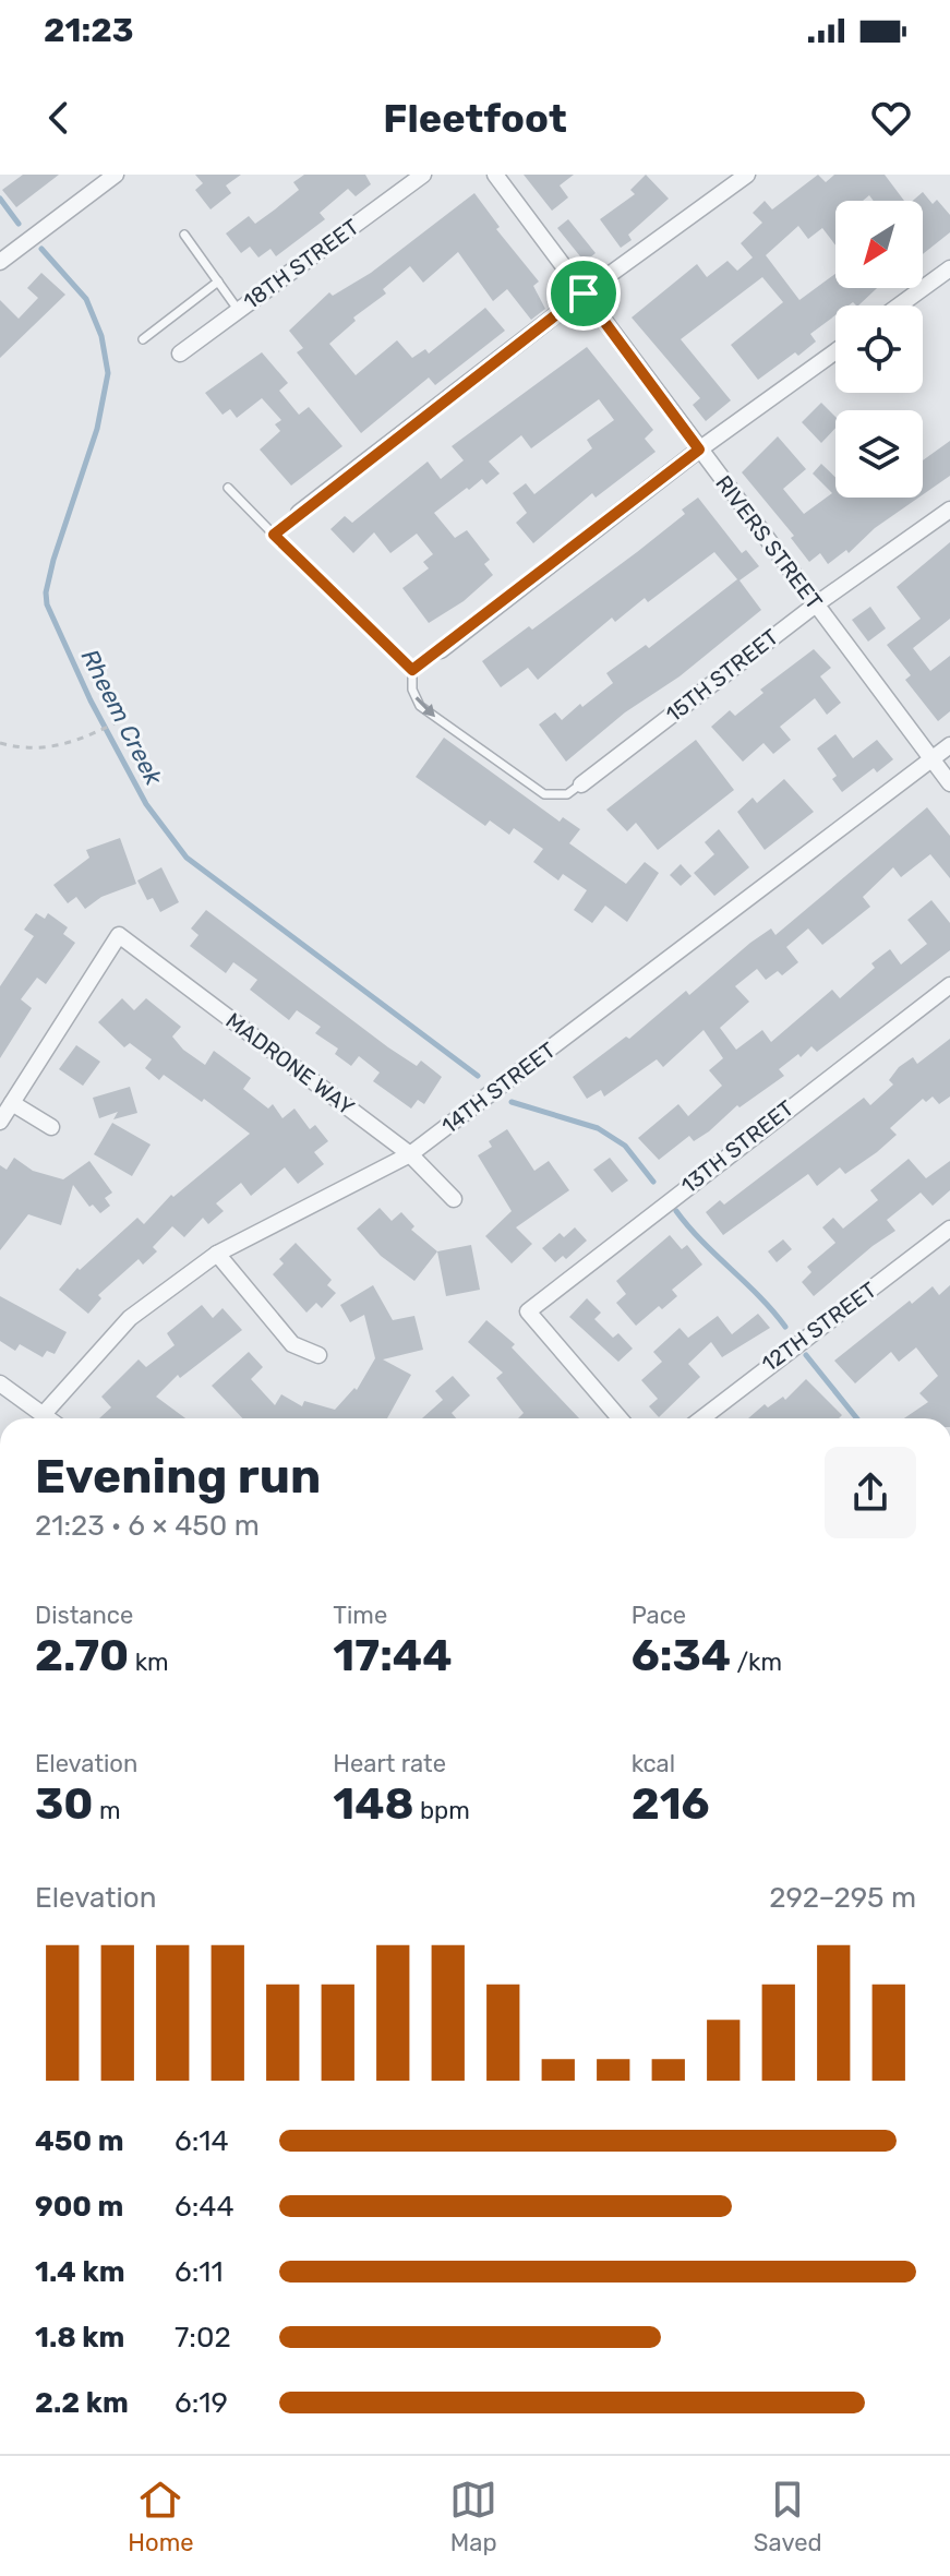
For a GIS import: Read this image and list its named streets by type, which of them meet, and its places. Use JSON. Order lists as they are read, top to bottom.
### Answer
{
  "streets": {
    "street": [
      "18TH STREET",
      "RIVERS STREET",
      "15TH STREET",
      "MADRONE WAY",
      "14TH STREET",
      "13TH STREET",
      "12TH STREET"
    ]
  },
  "crossings": [
    ["RIVERS STREET", "15TH STREET"],
    ["RIVERS STREET", "14TH STREET"],
    ["MADRONE WAY", "14TH STREET"]
  ],
  "water": ["Rheem Creek"],
  "north": "bottom left",
  "page": {
    "status": "21:23",
    "header": "Fleetfoot",
    "heading": ["Evening run", "21:23 · 6 × 450 m"],
    "stats": [
      ["Distance", "2.70 km"],
      ["Time", "17:44"],
      ["Pace", "6:34 /km"],
      ["Elevation", "30 m"],
      ["Heart rate", "148 bpm"],
      ["kcal", "216"]
    ],
    "chart": ["Elevation", "292–295 m"],
    "list": [
      {
        "name": "450 m",
        "note": "6:14"
      },
      {
        "name": "900 m",
        "note": "6:44"
      },
      {
        "name": "1.4 km",
        "note": "6:11"
      },
      {
        "name": "1.8 km",
        "note": "7:02"
      },
      {
        "name": "2.2 km",
        "note": "6:19"
      }
    ],
    "tabs": ["Home", "Map", "Saved"]
  }
}
